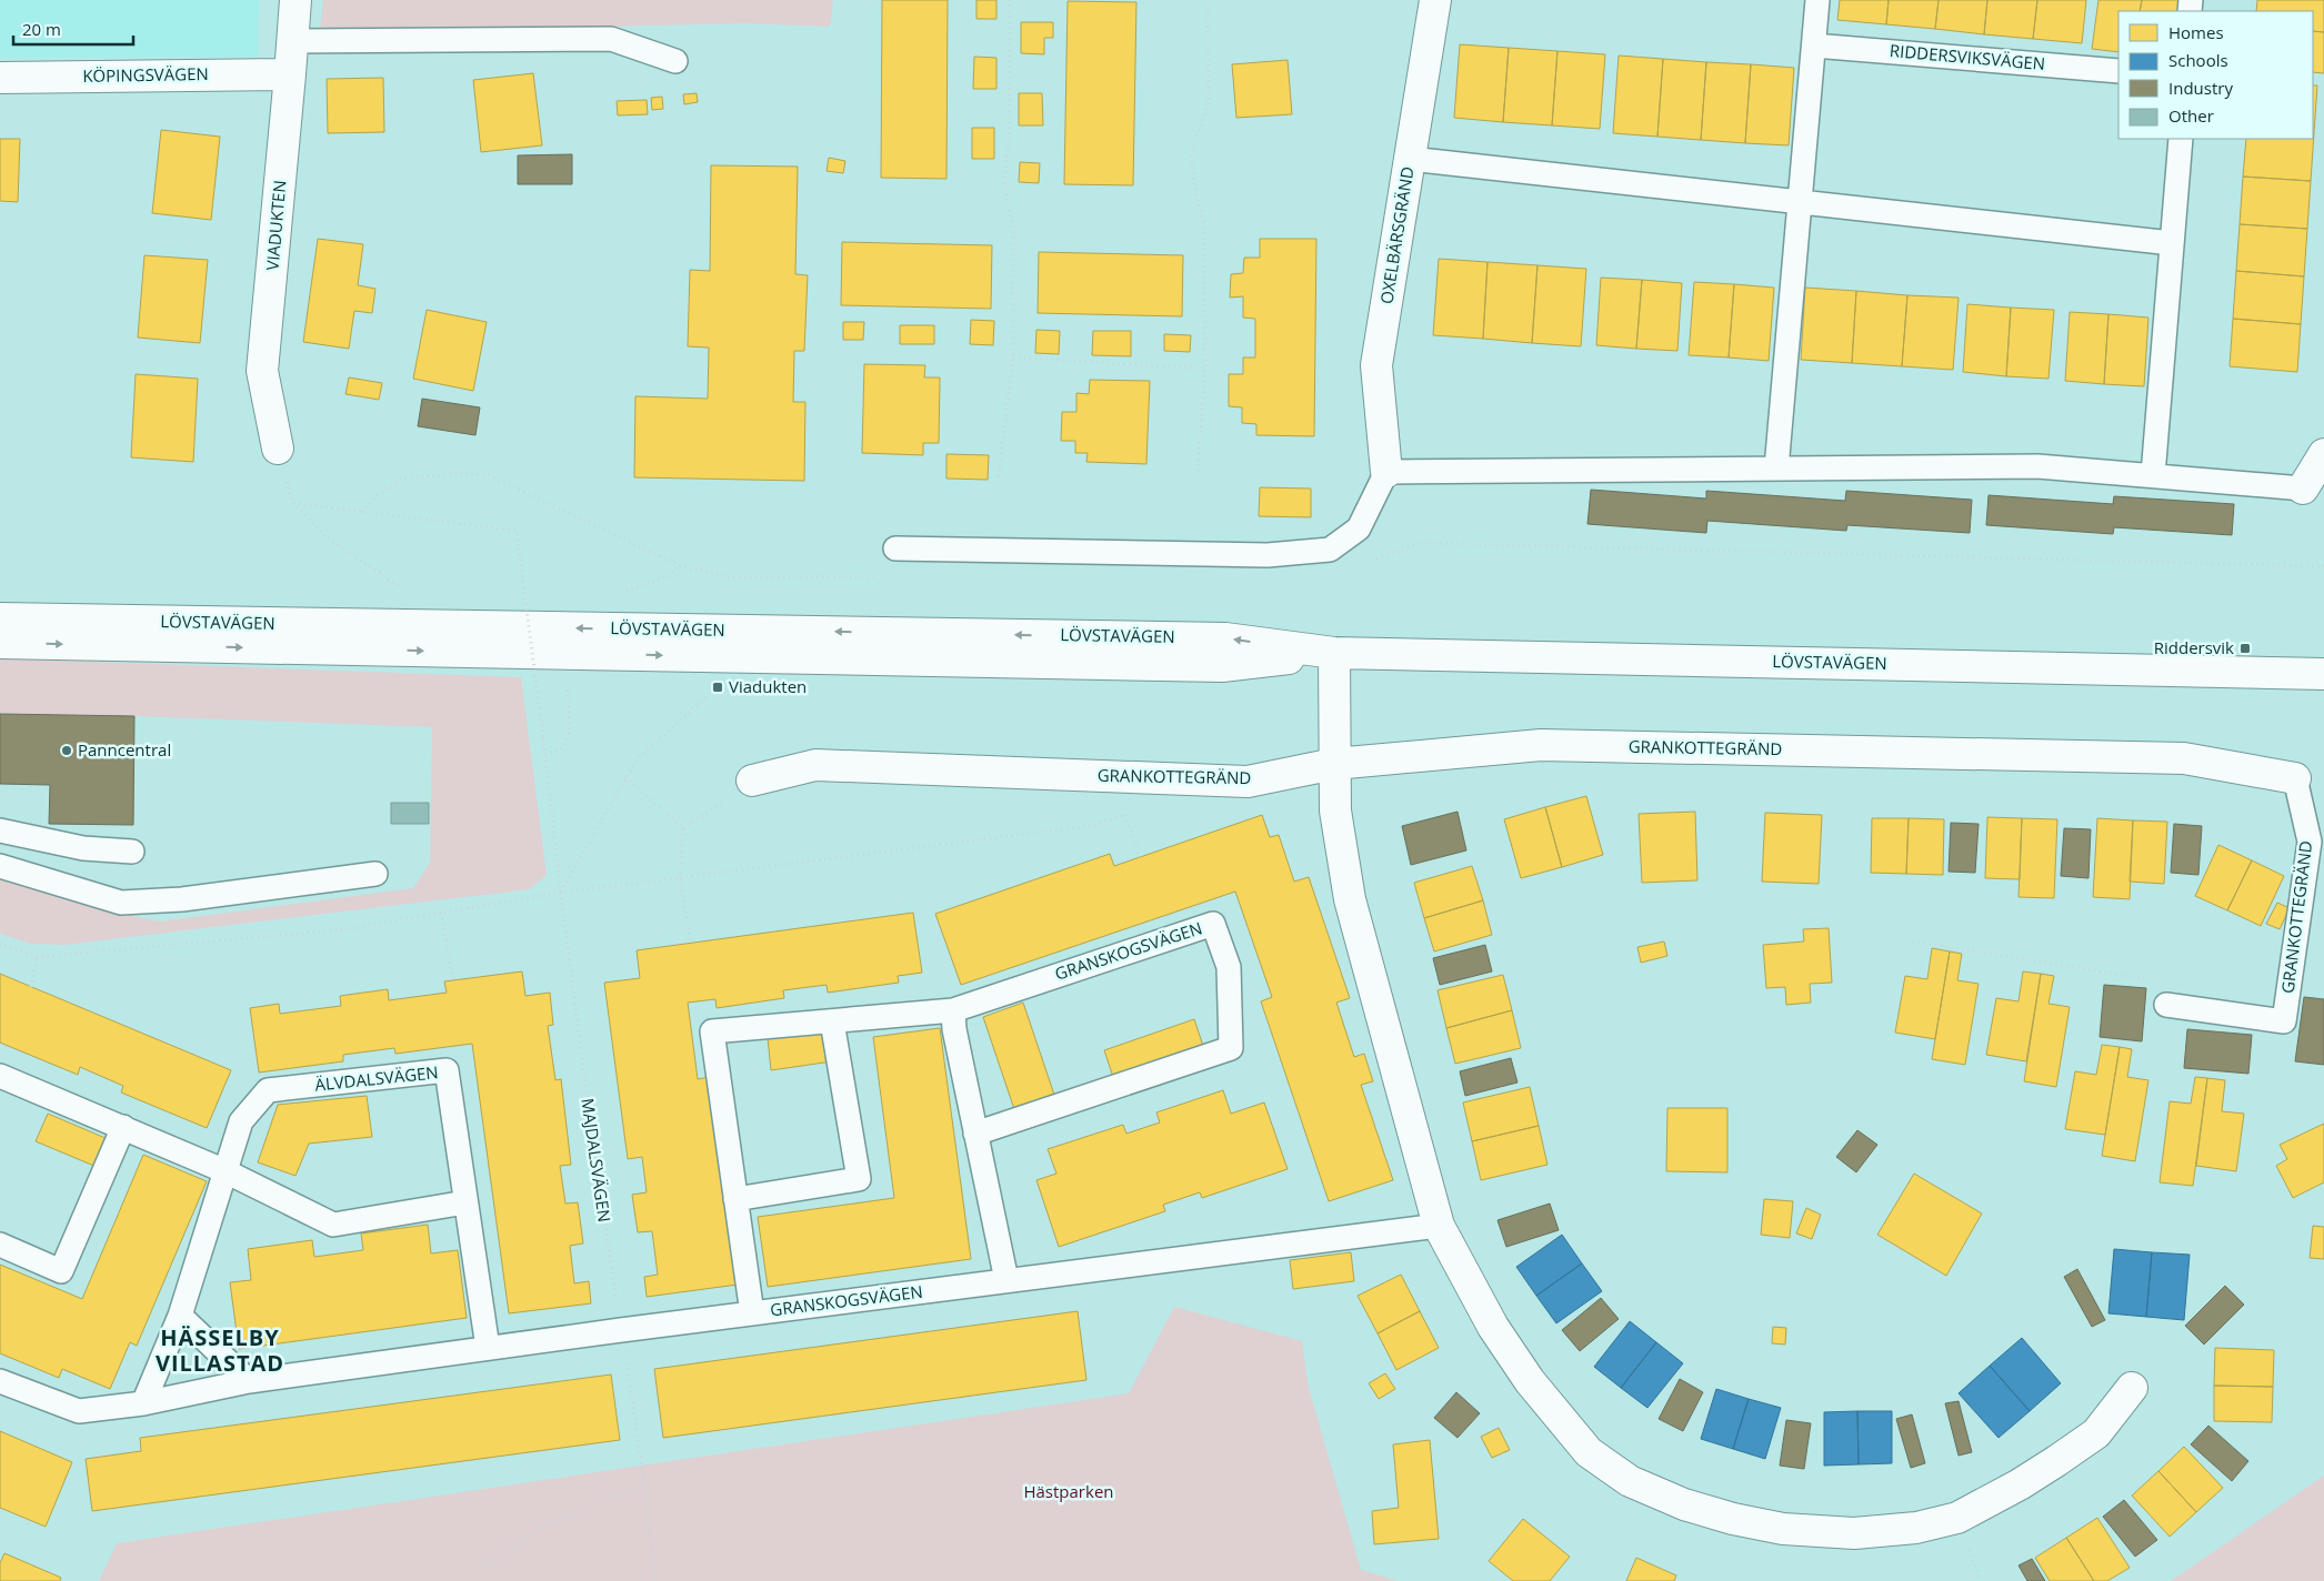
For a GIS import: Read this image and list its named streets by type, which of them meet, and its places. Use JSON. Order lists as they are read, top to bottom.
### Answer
{
  "streets": {
    "street": [
      "KÖPINGSVÄGEN",
      "VIADUKTEN",
      "OXELBÄRSGRÄND",
      "LÖVSTAVÄGEN",
      "GRANKOTTEGRÄND"
    ],
    "lane": ["RIDDERSVIKSVÄGEN", "GRANSKOGSVÄGEN", "ÄLVDALSVÄGEN"],
    "path": ["MAJDALSVÄGEN"]
  },
  "crossings": [
    ["KÖPINGSVÄGEN", "VIADUKTEN"],
    ["GRANSKOGSVÄGEN", "MAJDALSVÄGEN"]
  ],
  "districts": ["HÄSSELBY VILLASTAD"],
  "parks": ["Hästparken"],
  "places": {
    "transit": ["Riddersvik", "Viadukten"],
    "other": ["Panncentral"]
  },
  "legend": [
    "Homes",
    "Schools",
    "Industry",
    "Other"
  ],
  "scale_bar": "20 m"
}
